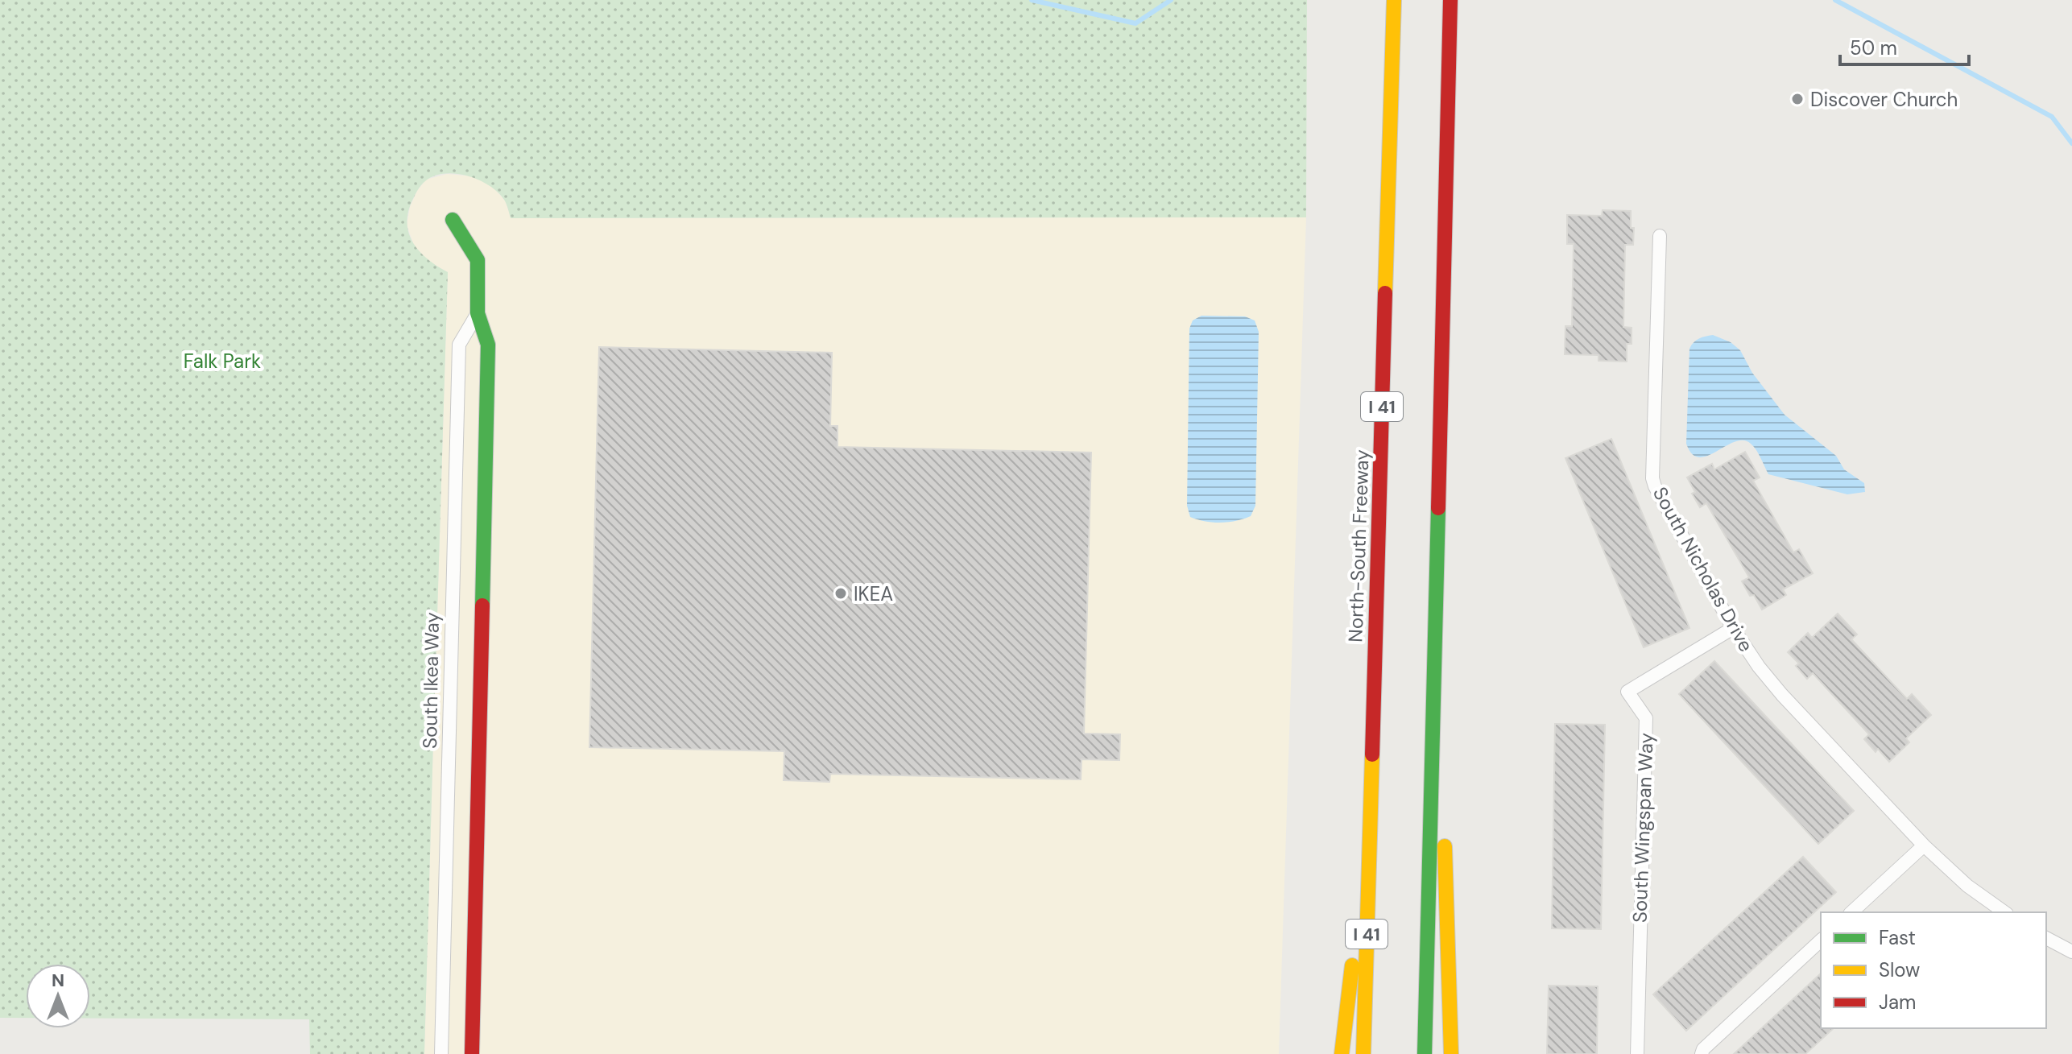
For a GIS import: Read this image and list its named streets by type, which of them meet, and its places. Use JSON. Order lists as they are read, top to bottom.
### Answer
{
  "streets": {
    "main road": ["I 41", "North-South Freeway"],
    "street": ["South Nicholas Drive", "South Ikea Way", "South Wingspan Way"]
  },
  "crossings": [
    ["South Nicholas Drive", "South Wingspan Way"]
  ],
  "parks": ["Falk Park"],
  "places": ["Discover Church", "IKEA"],
  "legend": ["Fast", "Slow", "Jam"],
  "scale_bar": "50 m",
  "north": "top"
}
